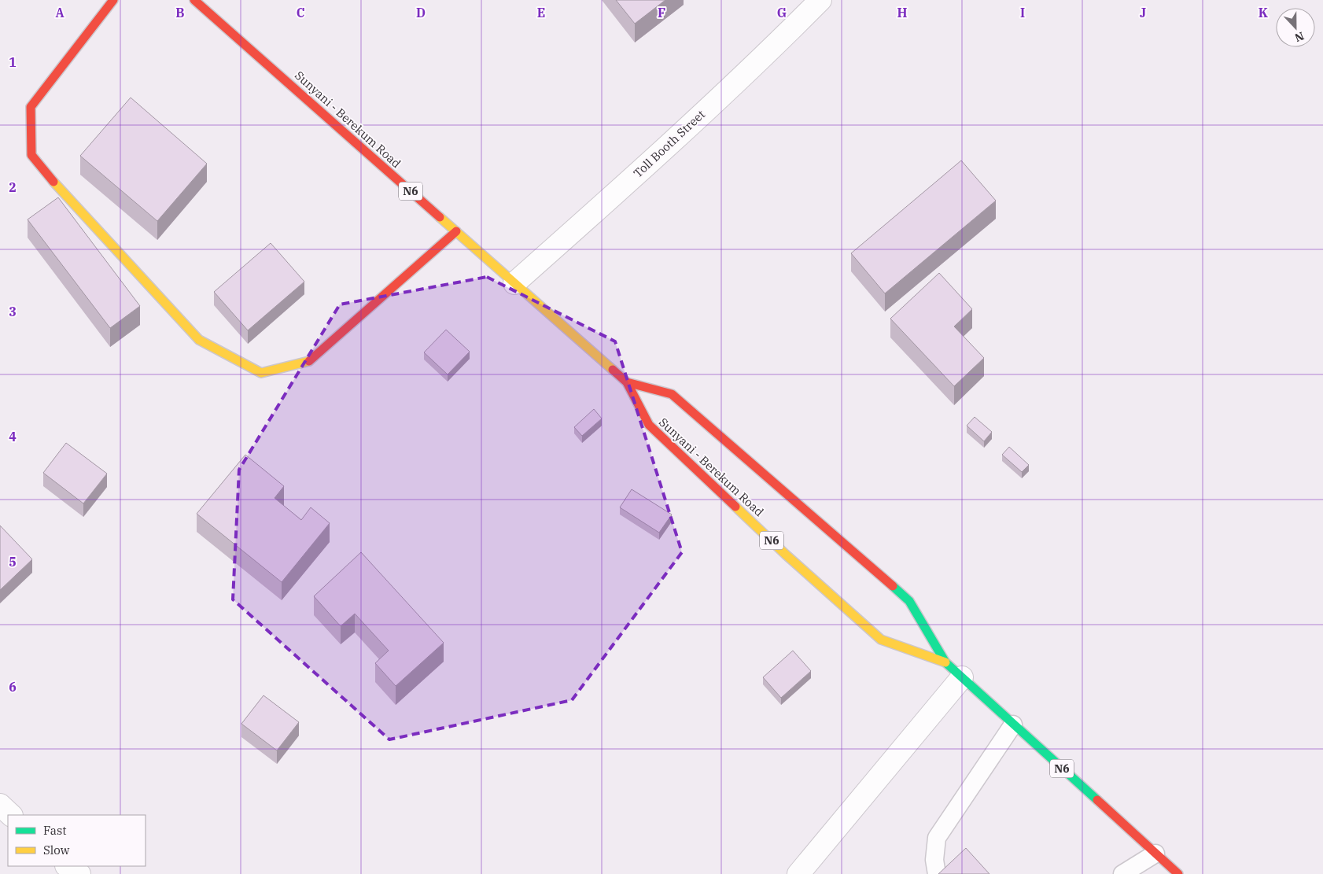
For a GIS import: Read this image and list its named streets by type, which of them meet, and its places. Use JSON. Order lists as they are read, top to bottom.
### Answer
{
  "streets": {
    "main road": ["Sunyani - Berekum Road", "N6"],
    "street": ["Toll Booth Street"]
  },
  "crossings": [
    ["Sunyani - Berekum Road", "Toll Booth Street"]
  ],
  "legend": ["Fast", "Slow"],
  "north": "bottom",
  "grid": {
    "columns": [
      "A",
      "B",
      "C",
      "D",
      "E",
      "F",
      "G",
      "H",
      "I",
      "J",
      "K"
    ],
    "rows": [
      "1",
      "2",
      "3",
      "4",
      "5",
      "6"
    ]
  }
}
